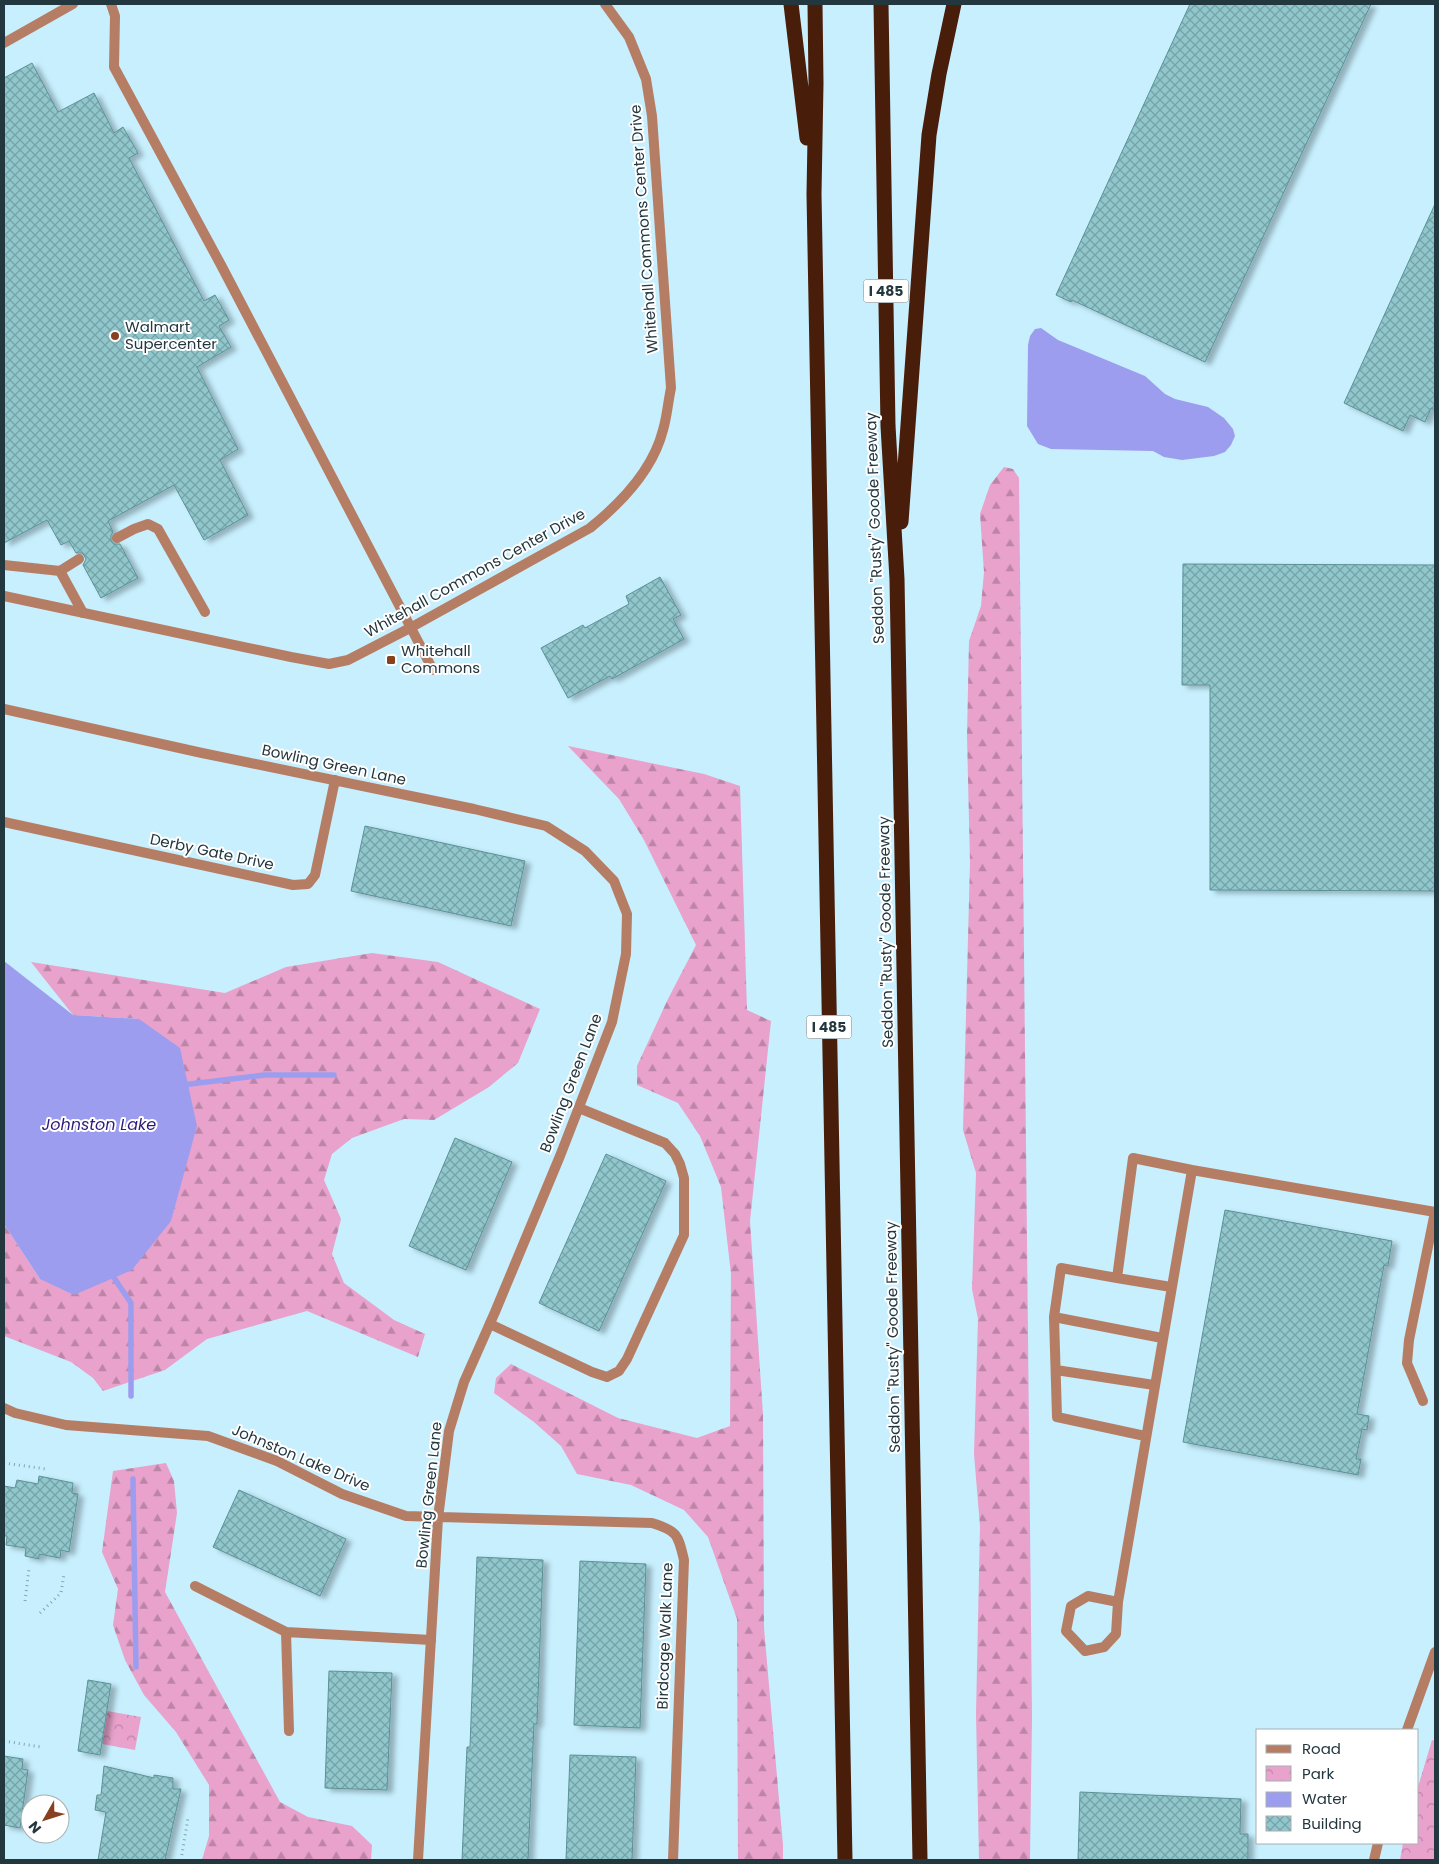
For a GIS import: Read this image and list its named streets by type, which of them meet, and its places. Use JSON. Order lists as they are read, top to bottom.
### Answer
{
  "streets": {
    "highway": ["I 485", "Seddon \"Rusty\" Goode Freeway"],
    "street": [
      "Whitehall Commons Center Drive",
      "Bowling Green Lane",
      "Derby Gate Drive",
      "Johnston Lake Drive",
      "Birdcage Walk Lane"
    ]
  },
  "crossings": [
    ["Bowling Green Lane", "Derby Gate Drive"],
    ["Bowling Green Lane", "Johnston Lake Drive"],
    ["Bowling Green Lane", "Birdcage Walk Lane"],
    ["Johnston Lake Drive", "Birdcage Walk Lane"]
  ],
  "water": ["Johnston Lake"],
  "places": {
    "other": ["Walmart Supercenter"],
    "transit": ["Whitehall Commons"]
  },
  "legend": [
    "Road",
    "Park",
    "Water",
    "Building"
  ],
  "north": "bottom left"
}
